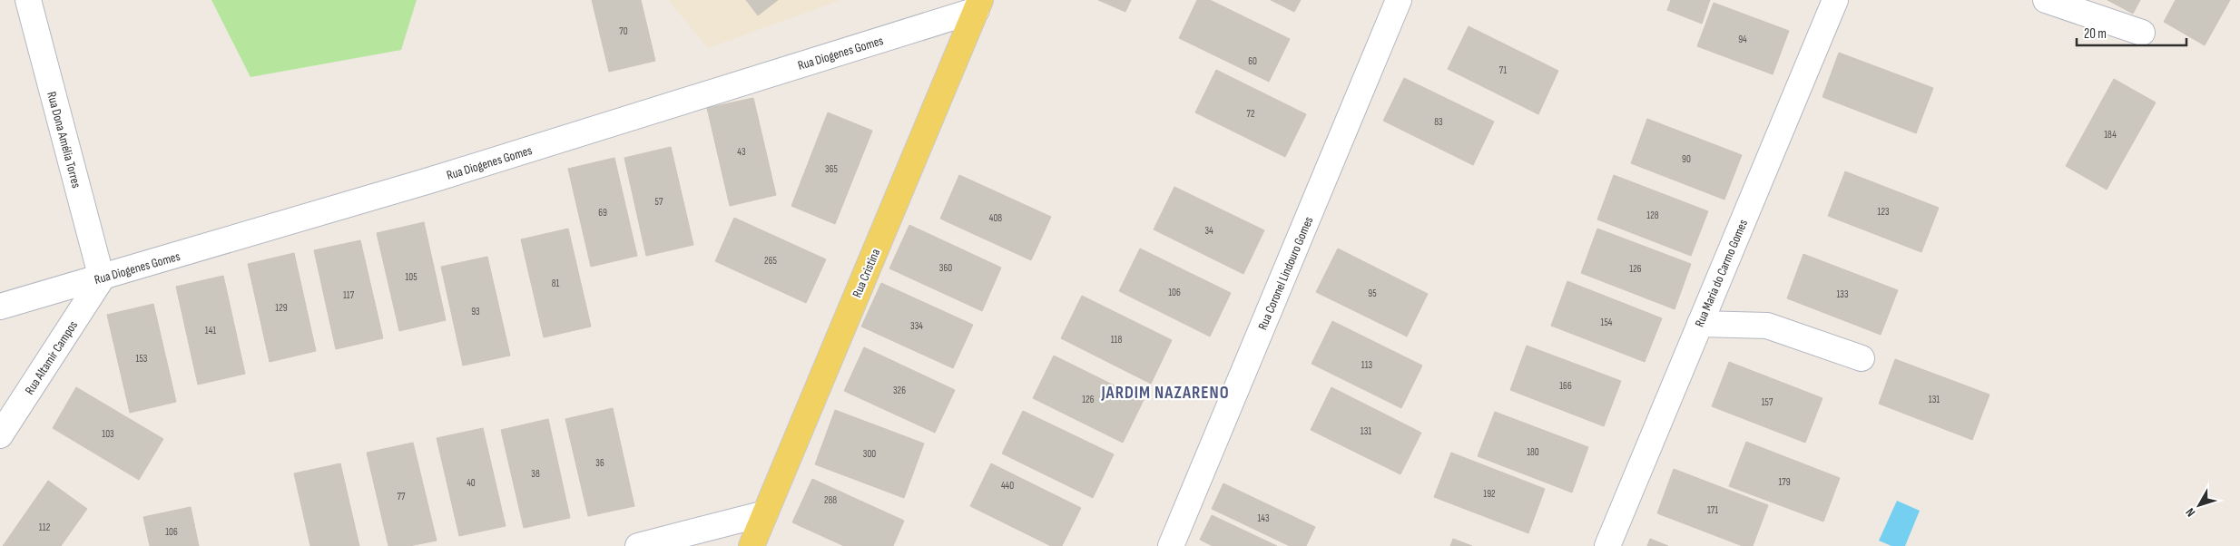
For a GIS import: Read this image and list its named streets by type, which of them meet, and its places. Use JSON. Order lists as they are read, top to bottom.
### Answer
{
  "streets": {
    "main road": ["Rua Cristina"],
    "street": [
      "Rua Diogenes Gomes",
      "Rua Dona Amélia Torres",
      "Rua Coronel Lindouro Gomes",
      "Rua Maria do Carmo Gomes",
      "Rua Altamir Campos"
    ]
  },
  "crossings": [
    ["Rua Diogenes Gomes", "Rua Dona Amélia Torres"],
    ["Rua Diogenes Gomes", "Rua Cristina"],
    ["Rua Diogenes Gomes", "Rua Altamir Campos"],
    ["Rua Dona Amélia Torres", "Rua Altamir Campos"]
  ],
  "districts": ["JARDIM NAZARENO"],
  "house_numbers": [
    "70",
    "94",
    "60",
    "71",
    "72",
    "83",
    "184",
    "43",
    "90",
    "365",
    "57",
    "123",
    "69",
    "128",
    "408",
    "34",
    "265",
    "360",
    "126",
    "105",
    "81",
    "106",
    "95",
    "133",
    "117",
    "129",
    "93",
    "154",
    "334",
    "141",
    "118",
    "153",
    "113",
    "166",
    "326",
    "126",
    "131",
    "157",
    "131",
    "103",
    "180",
    "300",
    "36",
    "38",
    "179",
    "40",
    "440",
    "192",
    "77",
    "288",
    "171",
    "143",
    "112",
    "106"
  ],
  "scale_bar": "20 m",
  "north": "bottom left"
}
